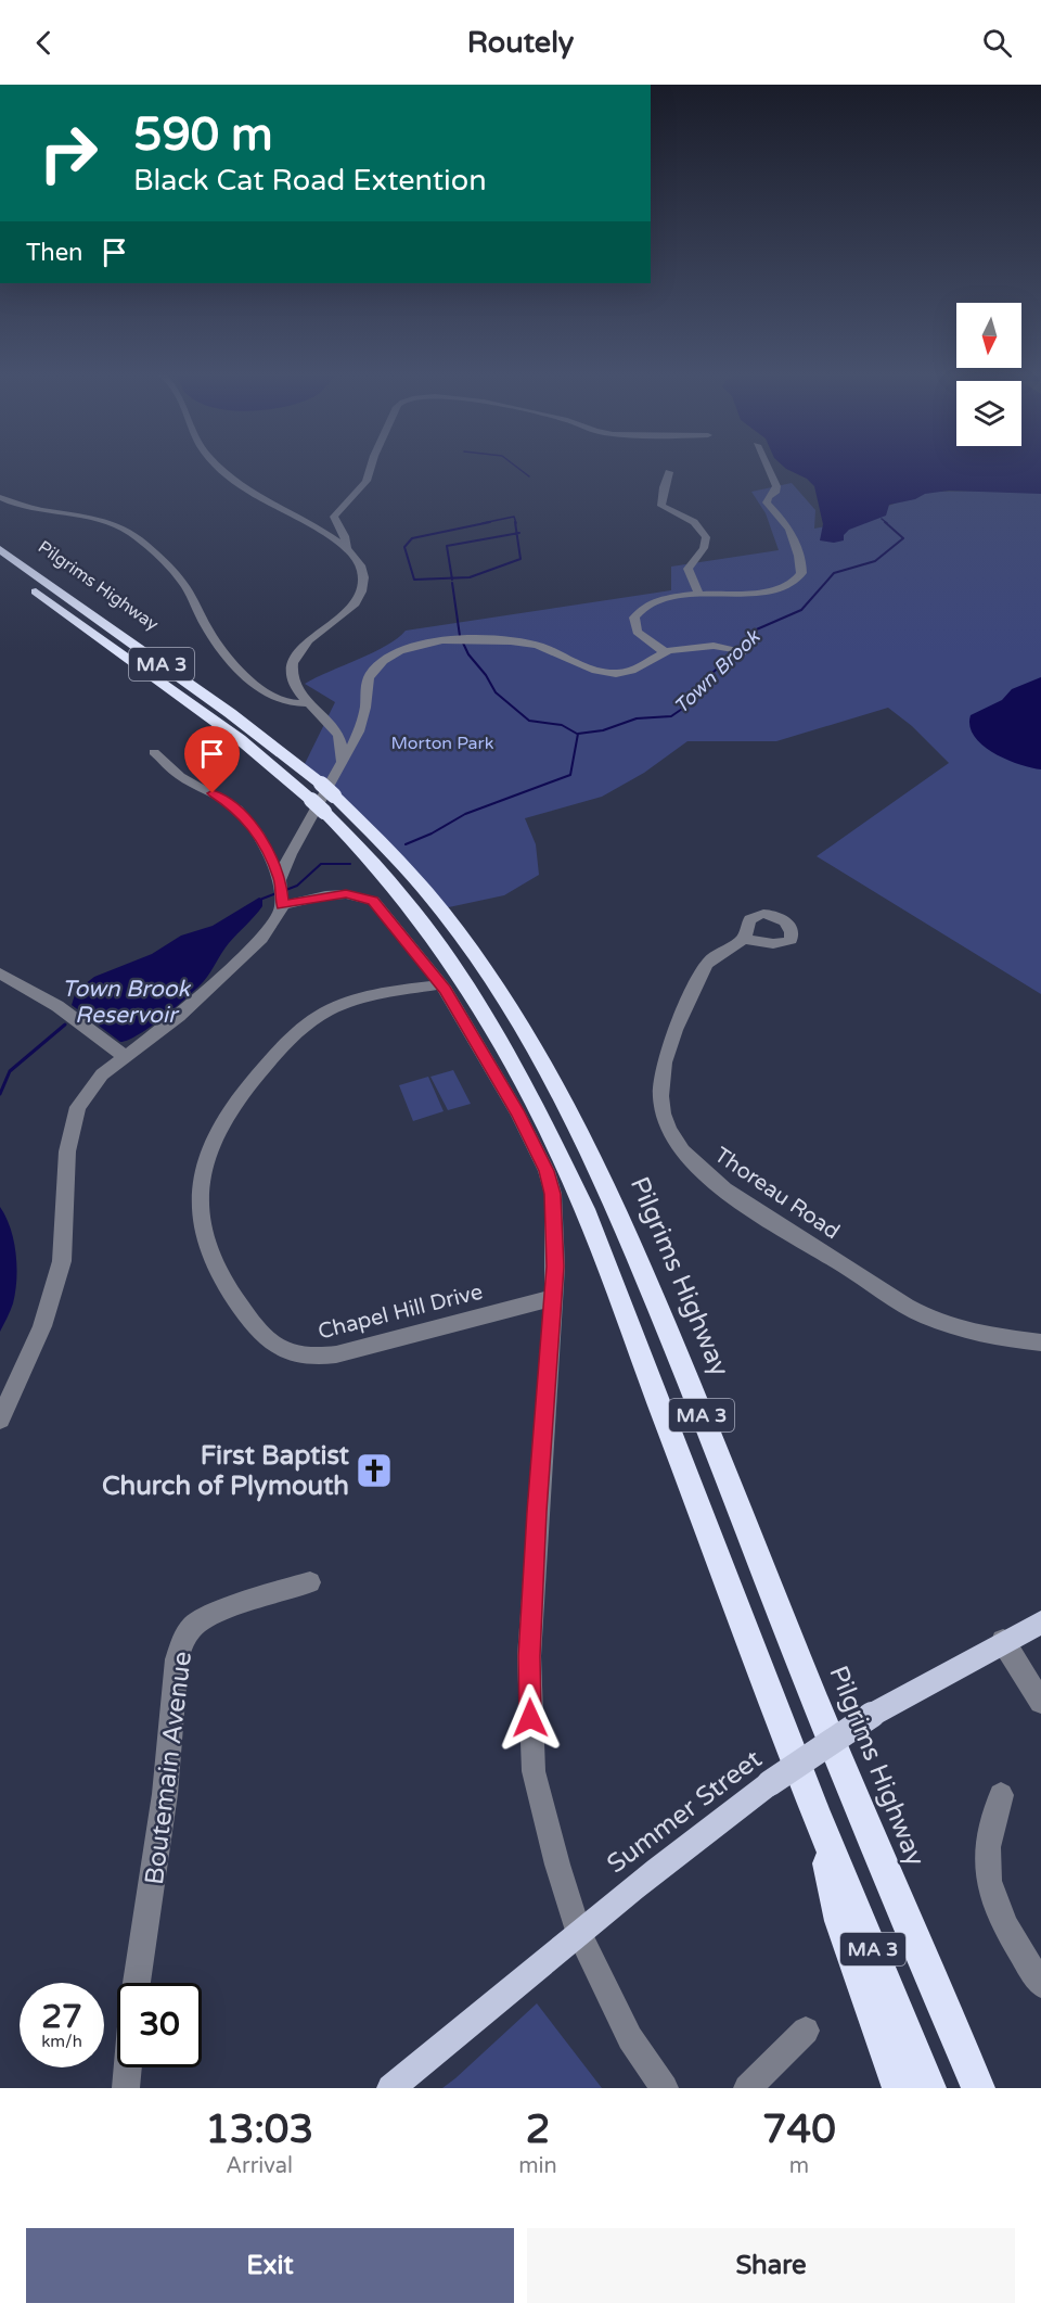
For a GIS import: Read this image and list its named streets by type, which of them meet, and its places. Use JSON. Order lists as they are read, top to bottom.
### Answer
{
  "streets": {
    "highway": ["Pilgrims Highway", "MA 3"],
    "main road": ["Summer Street"],
    "street": ["Thoreau Road", "Chapel Hill Drive", "Boutemain Avenue"]
  },
  "water": ["Town Brook", "Town Brook Reservoir"],
  "parks": ["Morton Park"],
  "places": {
    "church": ["First Baptist Church of Plymouth"]
  },
  "north": "bottom",
  "page": {
    "header": "Routely",
    "turn": ["590 m", "Black Cat Road Extention"],
    "then": "Then",
    "speed": "27 km/h",
    "limit": "30",
    "eta": [
      "13:03",
      "Arrival",
      "2",
      "min",
      "740",
      "m"
    ],
    "buttons": ["Exit", "Share"]
  }
}
